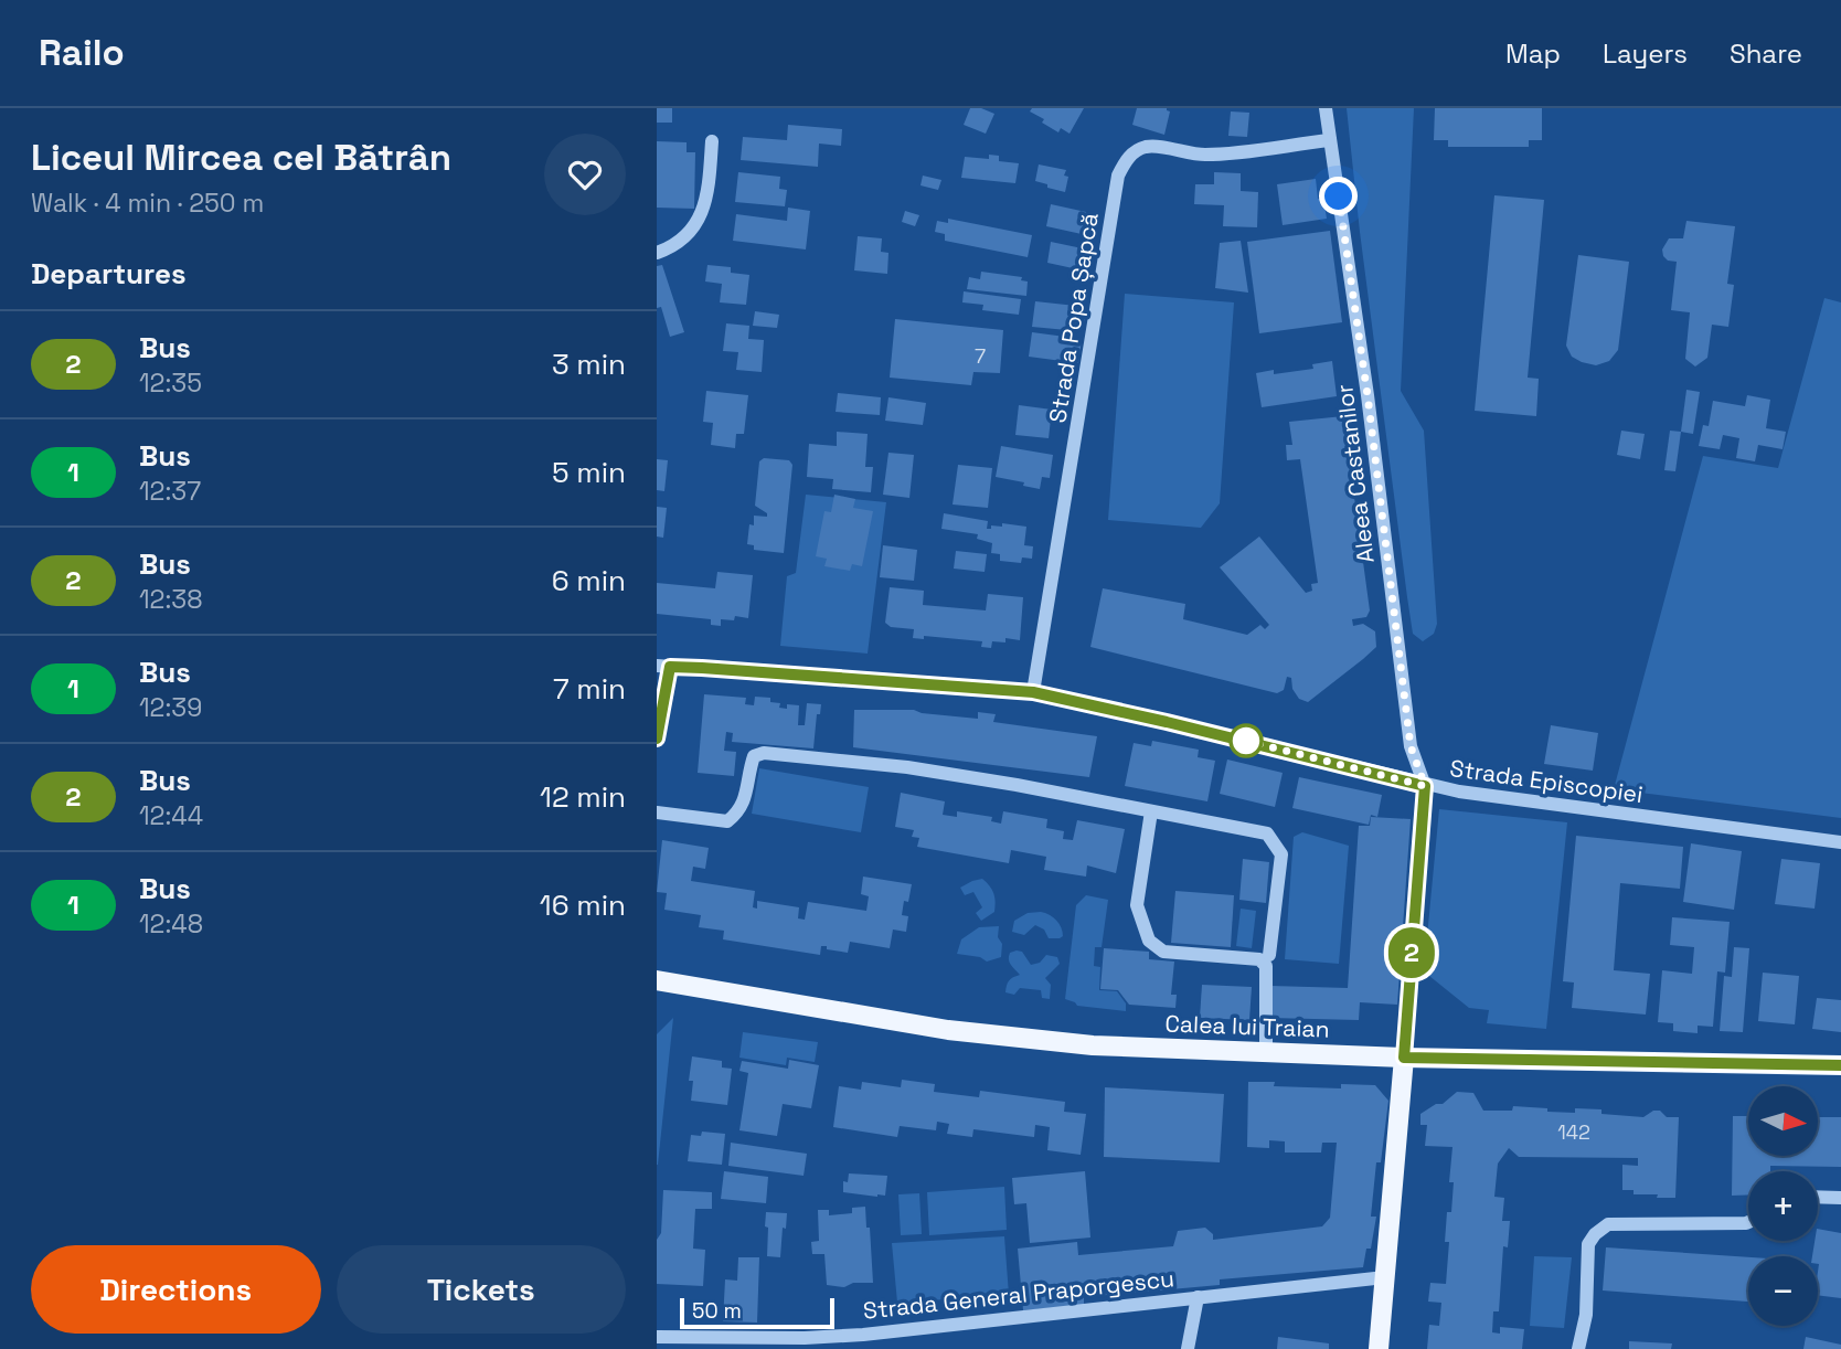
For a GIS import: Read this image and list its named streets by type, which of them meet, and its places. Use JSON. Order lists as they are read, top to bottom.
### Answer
{
  "streets": {
    "main road": ["Calea lui Traian"],
    "street": [
      "Strada Popa Șapcă",
      "Aleea Castanilor",
      "Strada Episcopiei",
      "Strada General Praporgescu"
    ]
  },
  "crossings": [
    ["Strada Popa Șapcă", "Aleea Castanilor"],
    ["Aleea Castanilor", "Strada Episcopiei"],
    ["Strada Episcopiei", "Calea lui Traian"]
  ],
  "lines": ["bus line 2"],
  "house_numbers": ["7", "142"],
  "scale_bar": "50 m",
  "north": "right",
  "page": {
    "header": "Railo",
    "nav": ["Map", "Layers", "Share"],
    "heading": [
      ["Liceul Mircea cel Bătrân", "Walk · 4 min · 250 m"],
      "Departures"
    ],
    "on_map": "2",
    "list": [
      {
        "mark": "2",
        "name": "Bus",
        "note": "12:35",
        "value": "3 min"
      },
      {
        "mark": "1",
        "name": "Bus",
        "note": "12:37",
        "value": "5 min"
      },
      {
        "mark": "2",
        "name": "Bus",
        "note": "12:38",
        "value": "6 min"
      },
      {
        "mark": "1",
        "name": "Bus",
        "note": "12:39",
        "value": "7 min"
      },
      {
        "mark": "2",
        "name": "Bus",
        "note": "12:44",
        "value": "12 min"
      },
      {
        "mark": "1",
        "name": "Bus",
        "note": "12:48",
        "value": "16 min"
      }
    ],
    "map_buttons": ["+", "−"],
    "buttons": ["Directions", "Tickets"],
    "scale": "50 m"
  }
}
